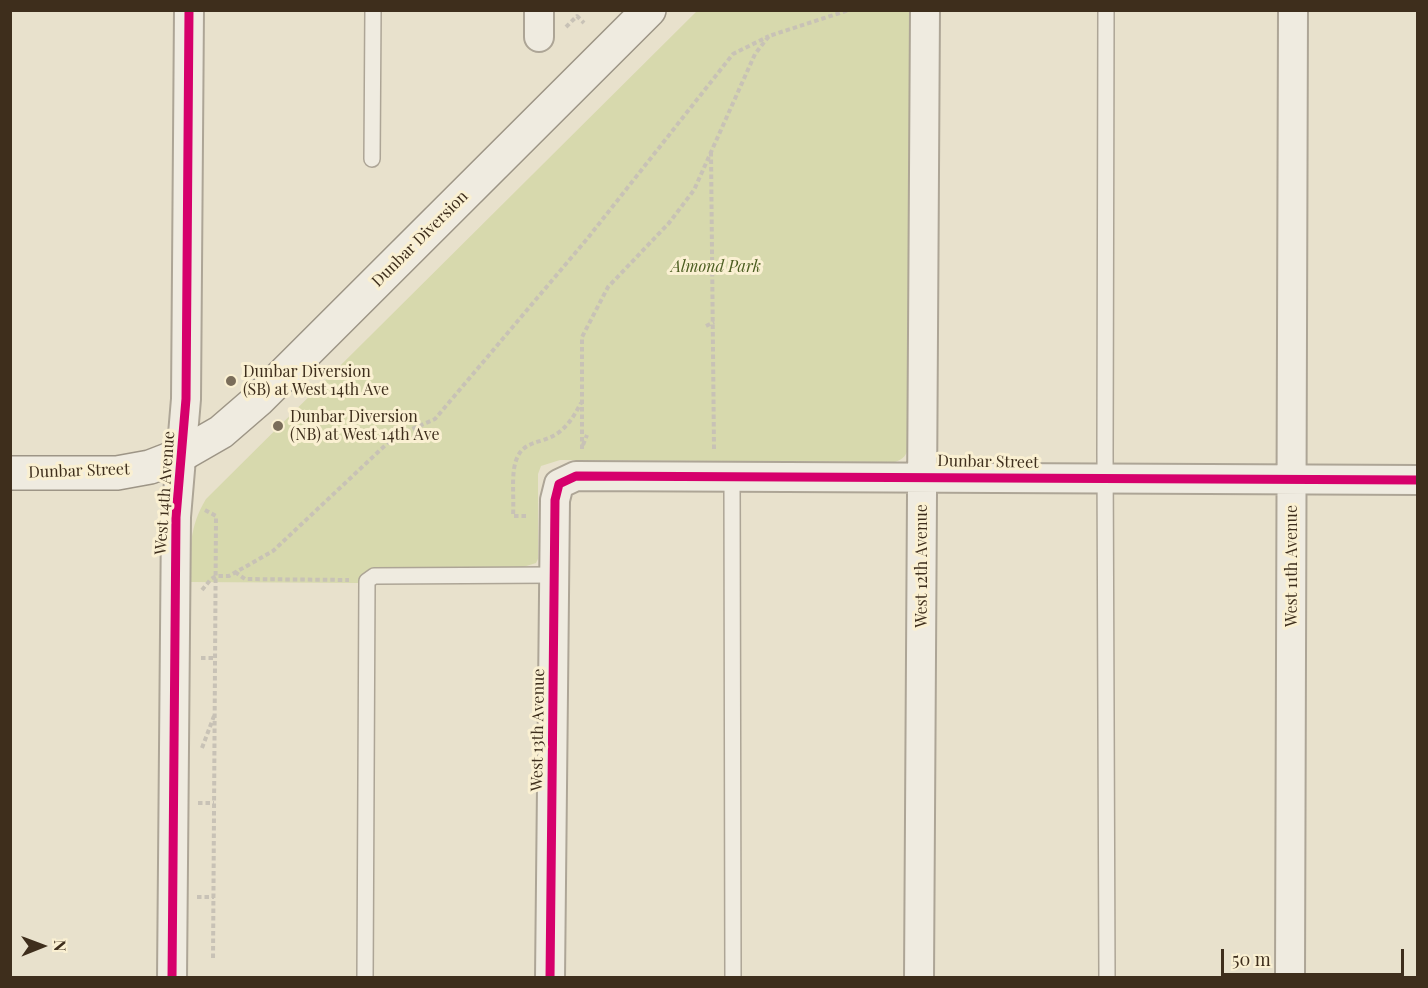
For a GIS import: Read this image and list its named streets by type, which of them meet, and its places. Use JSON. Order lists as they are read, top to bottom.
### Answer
{
  "streets": {
    "main road": ["Dunbar Diversion", "Dunbar Street"],
    "street": [
      "West 14th Avenue",
      "West 12th Avenue",
      "West 11th Avenue",
      "West 13th Avenue"
    ]
  },
  "crossings": [
    ["Dunbar Diversion", "Dunbar Street"],
    ["Dunbar Diversion", "West 14th Avenue"],
    ["Dunbar Street", "West 14th Avenue"],
    ["Dunbar Street", "West 12th Avenue"],
    ["Dunbar Street", "West 11th Avenue"],
    ["Dunbar Street", "West 13th Avenue"]
  ],
  "parks": ["Almond Park"],
  "places": ["Dunbar Diversion (SB) at West 14th Ave", "Dunbar Diversion (NB) at West 14th Ave"],
  "scale_bar": "50 m",
  "north": "right"
}
